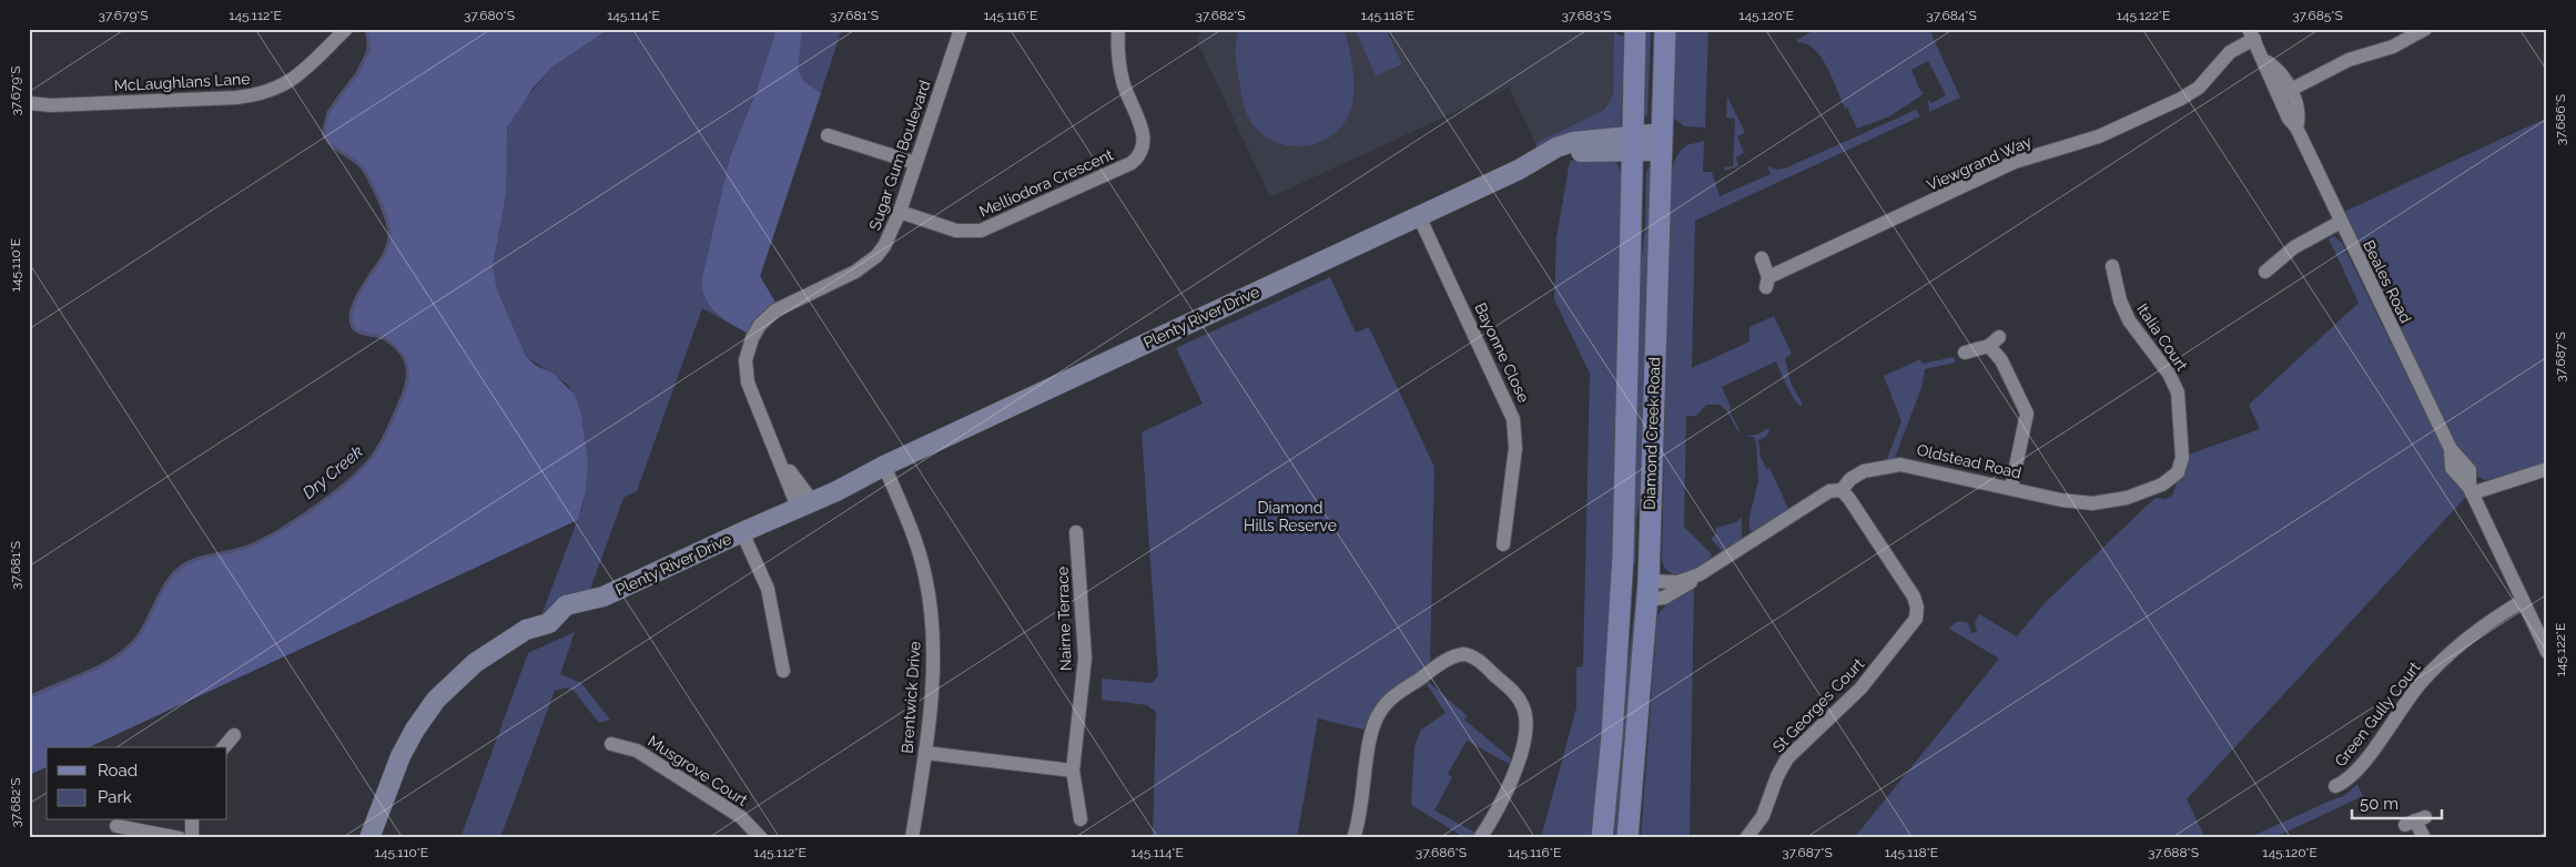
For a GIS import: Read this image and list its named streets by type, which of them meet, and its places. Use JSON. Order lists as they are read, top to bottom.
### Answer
{
  "streets": {
    "main road": ["Diamond Creek Road"],
    "street": [
      "McLaughlans Lane",
      "Sugar Gum Boulevard",
      "Viewgrand Way",
      "Melliodora Crescent",
      "Beales Road",
      "Plenty River Drive",
      "Italia Court",
      "Bayonne Close",
      "Oldstead Road",
      "Nairne Terrace",
      "Brentwick Drive",
      "St Georges Court",
      "Green Gully Court",
      "Musgrove Court"
    ]
  },
  "crossings": [
    ["Sugar Gum Boulevard", "Melliodora Crescent"],
    ["Sugar Gum Boulevard", "Plenty River Drive"],
    ["Viewgrand Way", "Beales Road"],
    ["Beales Road", "Green Gully Court"],
    ["Plenty River Drive", "Bayonne Close"],
    ["Plenty River Drive", "Diamond Creek Road"],
    ["Plenty River Drive", "Brentwick Drive"],
    ["Italia Court", "Oldstead Road"],
    ["Diamond Creek Road", "Oldstead Road"],
    ["Oldstead Road", "St Georges Court"]
  ],
  "water": ["Dry Creek"],
  "parks": ["Diamond Hills Reserve"],
  "legend": ["Road", "Park"],
  "scale_bar": "50 m",
  "coordinates": [
    "37.679°S",
    "145.112°E",
    "37.680°S",
    "145.114°E",
    "37.681°S",
    "145.116°E",
    "37.682°S",
    "145.118°E",
    "37.683°S",
    "145.120°E",
    "37.684°S",
    "145.122°E",
    "37.685°S",
    "37.686°S",
    "145.110°E",
    "37.687°S",
    "37.688°S"
  ]
}
